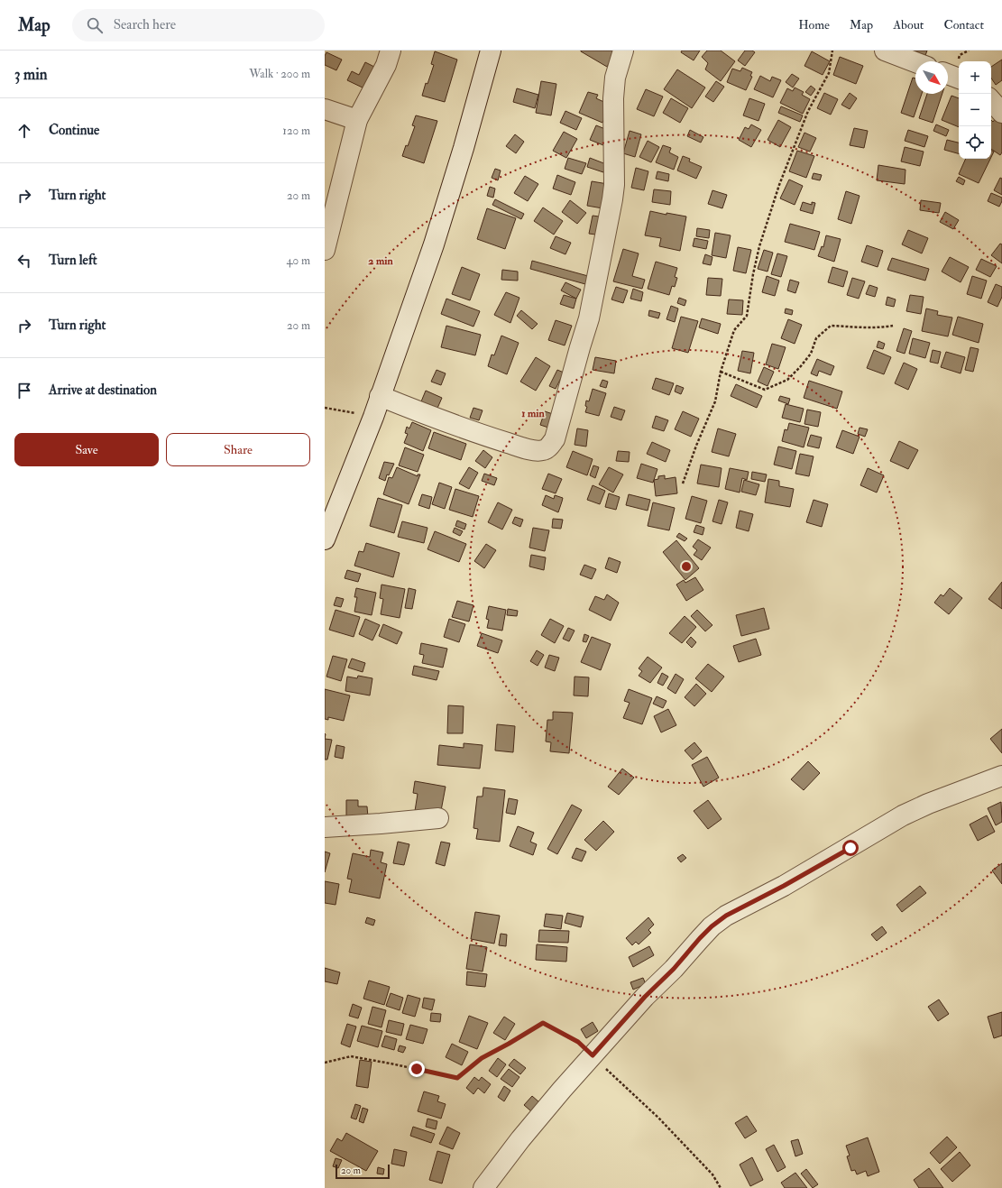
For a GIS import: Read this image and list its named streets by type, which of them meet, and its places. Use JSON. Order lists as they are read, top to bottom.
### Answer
{
  "scale_bar": "20 m",
  "north": "bottom right",
  "page": {
    "header": "Map",
    "search": "Search here",
    "nav": [
      "Home",
      "Map",
      "About",
      "Contact"
    ],
    "heading": ["3 min", "Walk · 200 m"],
    "map_buttons": ["+", "−"],
    "list": [
      ["Continue", "120 m"],
      ["Turn right", "20 m"],
      ["Turn left", "40 m"],
      ["Turn right", "20 m"],
      "Arrive at destination"
    ],
    "buttons": ["Save", "Share"],
    "scale": "20 m"
  },
  "rings": ["2 min", "1 min"]
}
